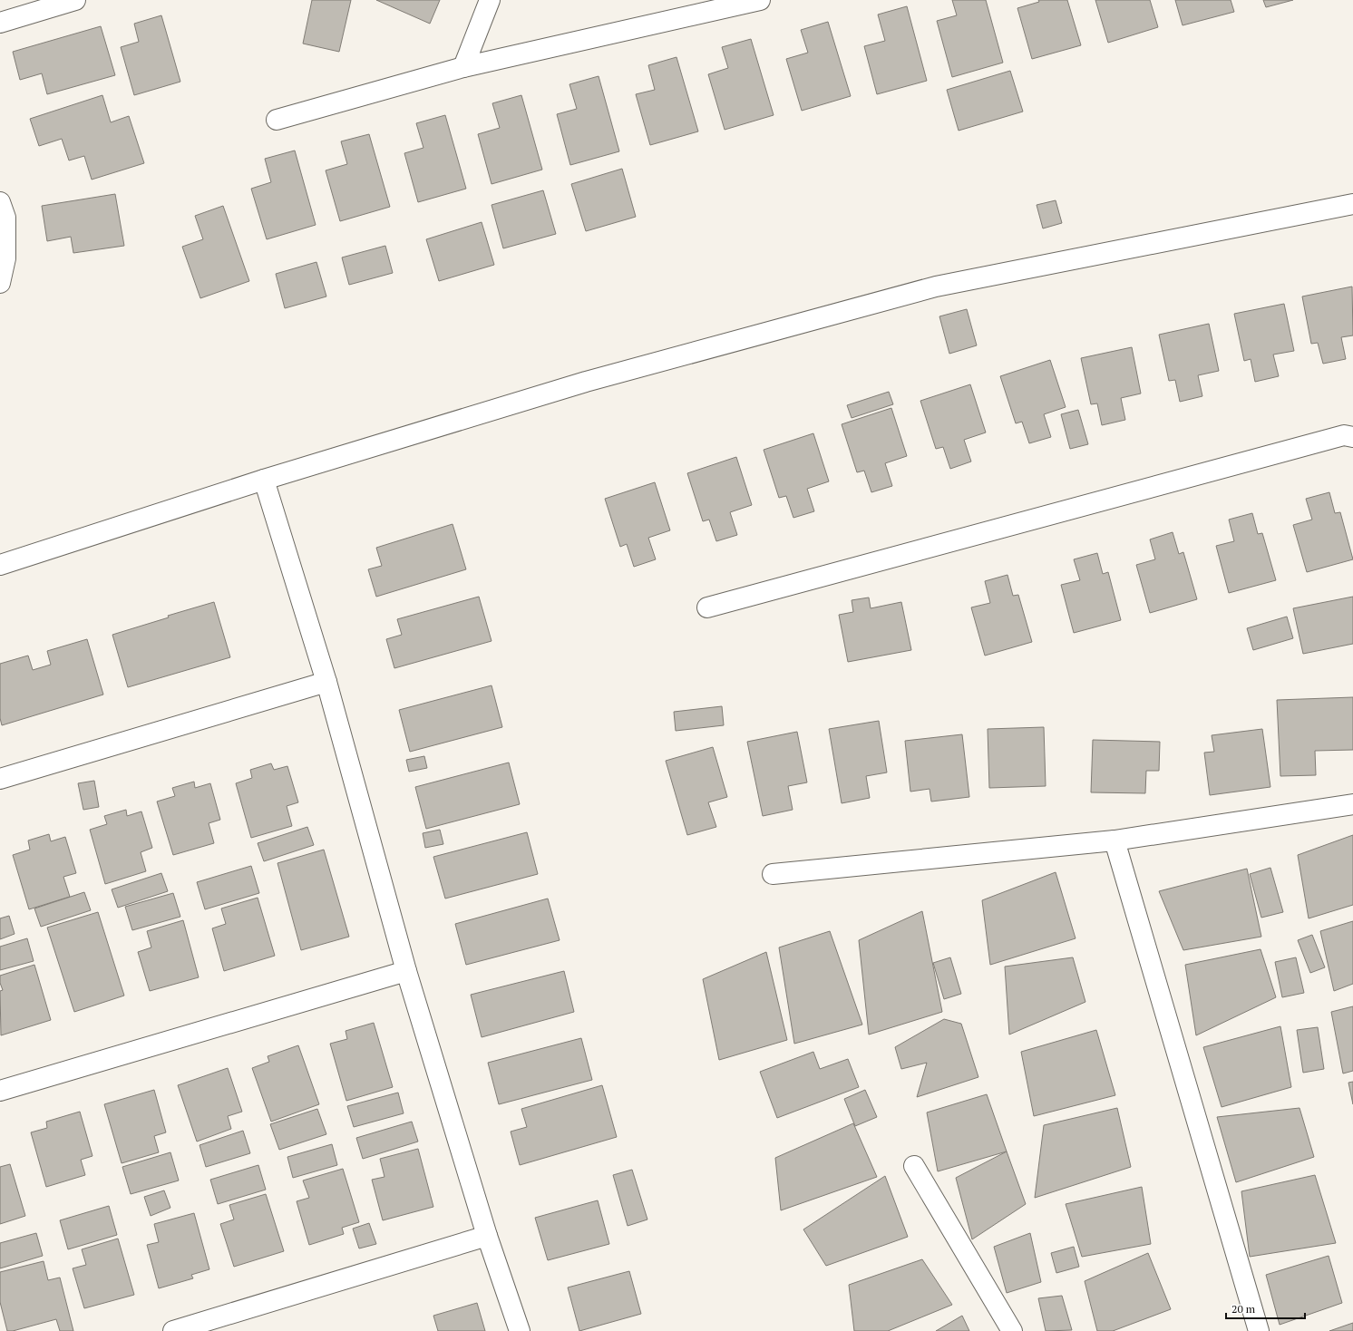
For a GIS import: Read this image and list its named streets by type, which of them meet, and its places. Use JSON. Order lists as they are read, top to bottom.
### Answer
{
  "scale_bar": "20 m"
}
